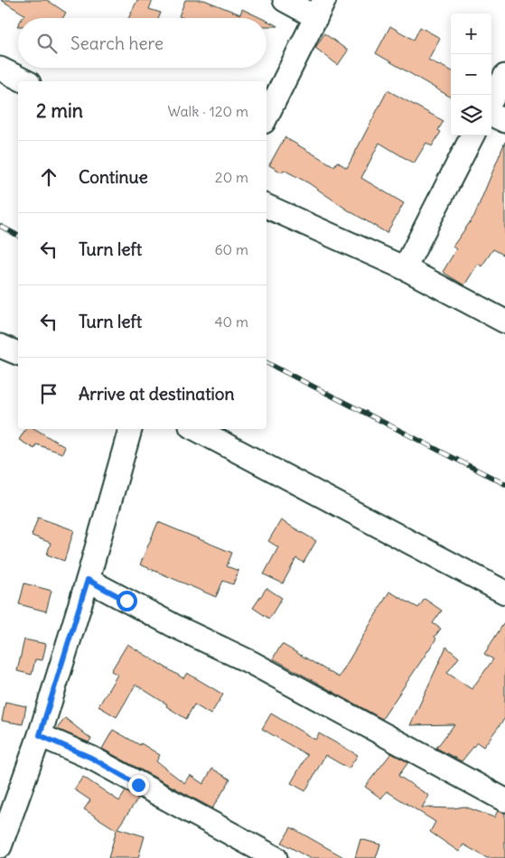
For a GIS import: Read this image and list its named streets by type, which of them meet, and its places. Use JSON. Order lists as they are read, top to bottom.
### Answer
{
  "page": {
    "map_buttons": ["+", "−"],
    "search": "Search here",
    "heading": ["2 min", "Walk · 120 m"],
    "list": [
      ["Continue", "20 m"],
      ["Turn left", "60 m"],
      ["Turn left", "40 m"],
      "Arrive at destination"
    ]
  }
}
